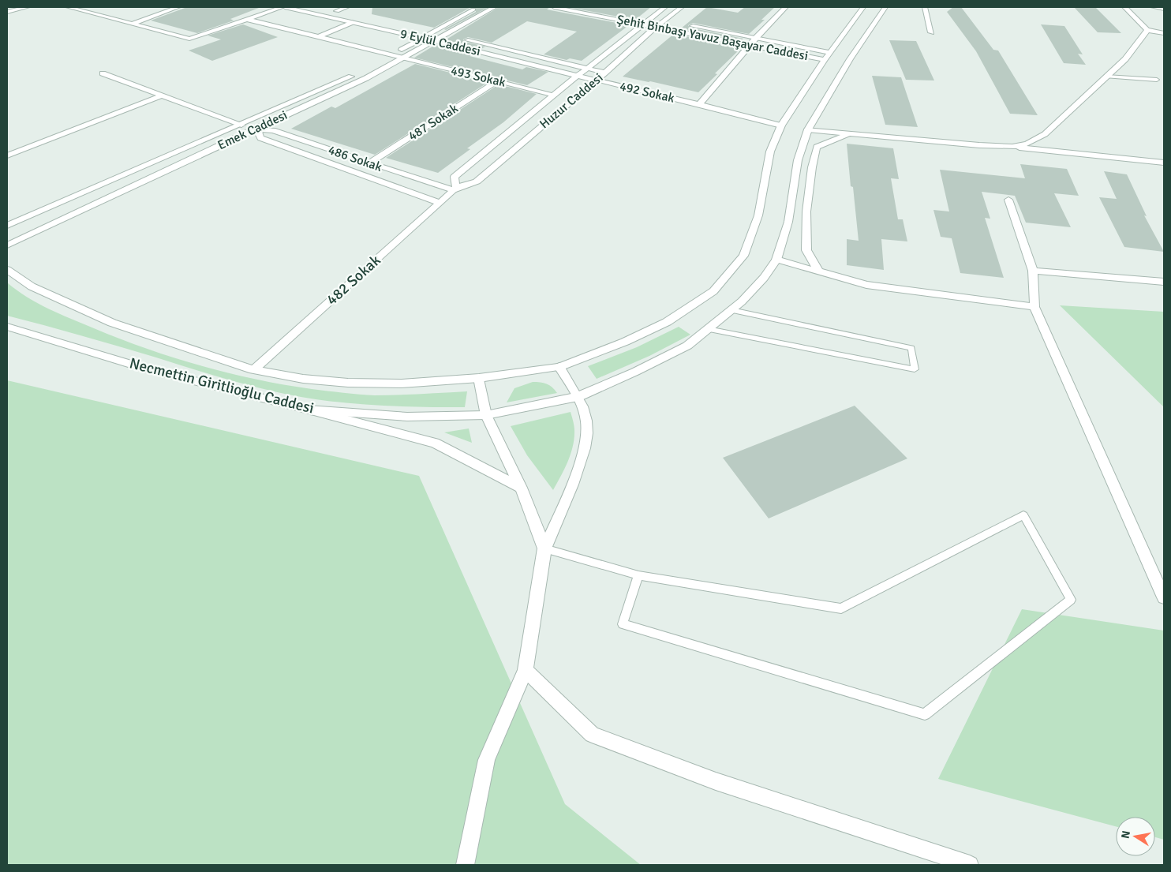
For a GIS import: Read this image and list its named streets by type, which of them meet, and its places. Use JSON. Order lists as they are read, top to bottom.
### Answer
{
  "streets": {
    "street": [
      "Şehit Binbaşı Yavuz Başayar Caddesi",
      "9 Eylül Caddesi",
      "493 Sokak",
      "492 Sokak",
      "Huzur Caddesi",
      "487 Sokak",
      "Emek Caddesi",
      "486 Sokak",
      "482 Sokak",
      "Necmettin Giritlioğlu Caddesi"
    ]
  },
  "crossings": [
    ["Şehit Binbaşı Yavuz Başayar Caddesi", "Huzur Caddesi"],
    ["Şehit Binbaşı Yavuz Başayar Caddesi", "Necmettin Giritlioğlu Caddesi"],
    ["9 Eylül Caddesi", "492 Sokak"],
    ["9 Eylül Caddesi", "Huzur Caddesi"],
    ["9 Eylül Caddesi", "Emek Caddesi"],
    ["493 Sokak", "Huzur Caddesi"],
    ["493 Sokak", "487 Sokak"],
    ["493 Sokak", "Emek Caddesi"],
    ["492 Sokak", "Huzur Caddesi"],
    ["492 Sokak", "Necmettin Giritlioğlu Caddesi"],
    ["Huzur Caddesi", "486 Sokak"],
    ["Huzur Caddesi", "482 Sokak"],
    ["487 Sokak", "486 Sokak"],
    ["Emek Caddesi", "486 Sokak"],
    ["486 Sokak", "482 Sokak"],
    ["482 Sokak", "Necmettin Giritlioğlu Caddesi"]
  ],
  "north": "left"
}
